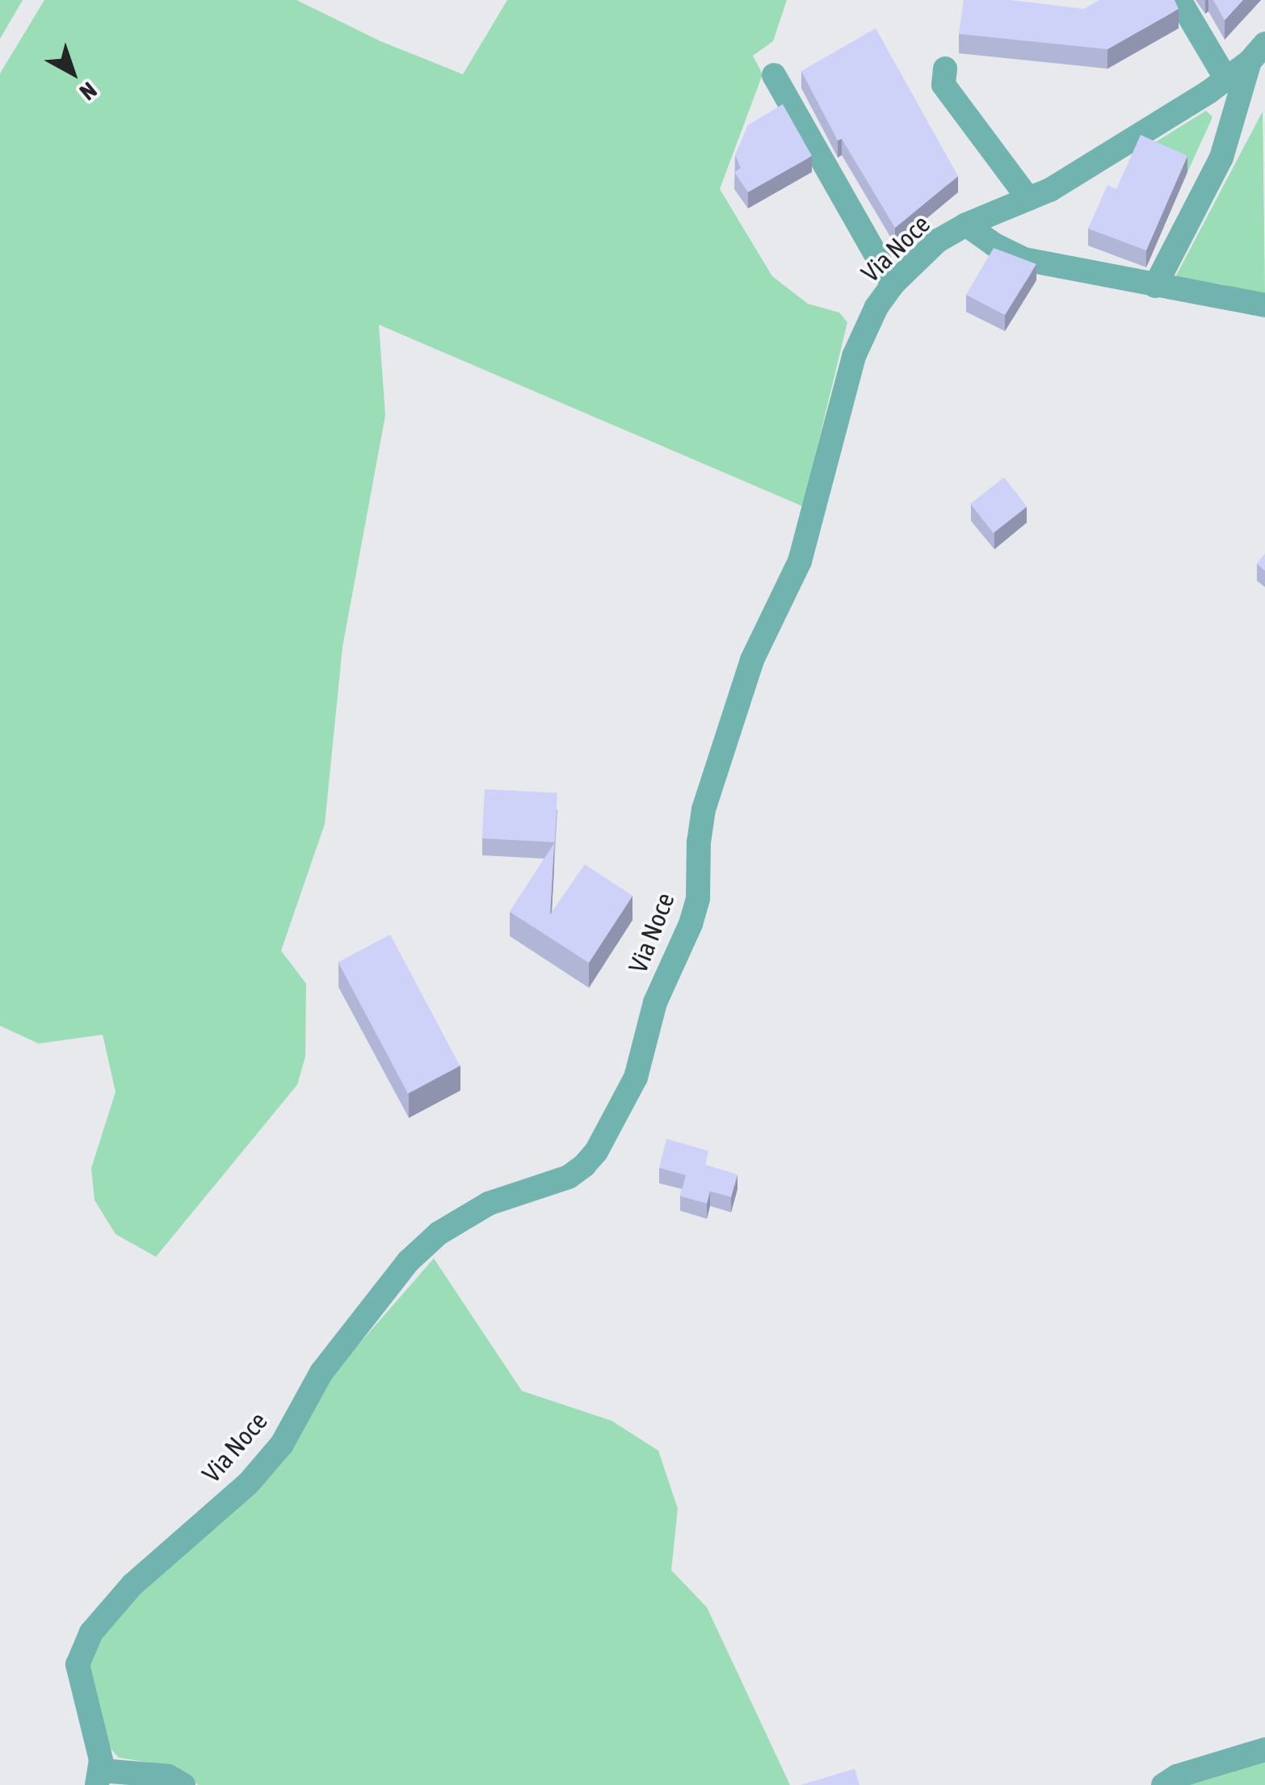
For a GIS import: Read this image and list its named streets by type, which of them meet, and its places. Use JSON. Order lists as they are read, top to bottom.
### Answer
{
  "streets": {
    "street": ["Via Noce"]
  },
  "north": "bottom right"
}
